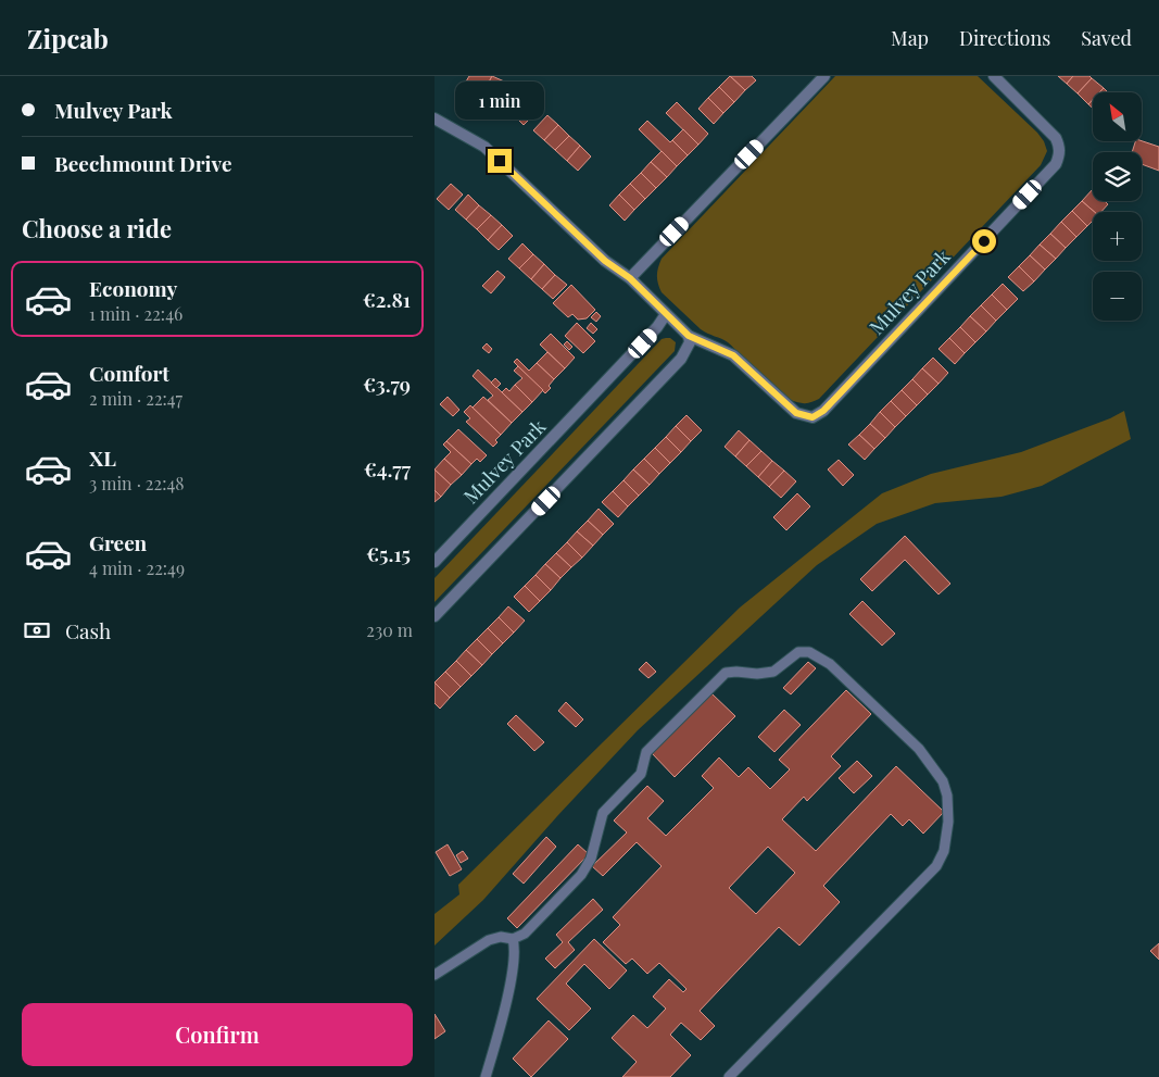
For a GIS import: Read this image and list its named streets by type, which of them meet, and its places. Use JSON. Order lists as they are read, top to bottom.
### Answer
{
  "streets": {
    "street": ["Mulvey Park"]
  },
  "north": "top left",
  "page": {
    "header": "Zipcab",
    "nav": ["Map", "Directions", "Saved"],
    "banner": ["Mulvey Park", "Beechmount Drive"],
    "bubble": "1 min",
    "map_buttons": ["+", "−"],
    "heading": "Choose a ride",
    "list": [
      {
        "name": "Economy",
        "note": "1 min · 22:46",
        "value": "€2.81"
      },
      {
        "name": "Comfort",
        "note": "2 min · 22:47",
        "value": "€3.79"
      },
      {
        "name": "XL",
        "note": "3 min · 22:48",
        "value": "€4.77"
      },
      {
        "name": "Green",
        "note": "4 min · 22:49",
        "value": "€5.15"
      }
    ],
    "pay": ["Cash", "230 m"],
    "buttons": "Confirm"
  }
}
